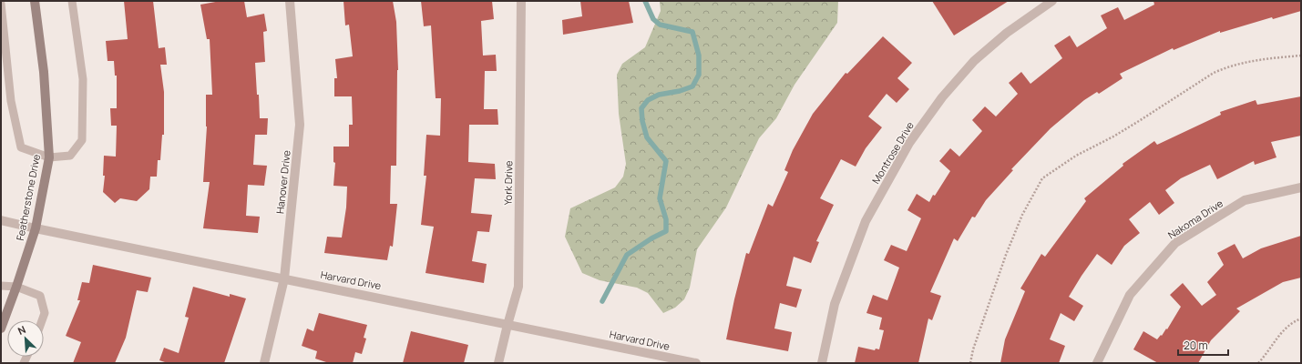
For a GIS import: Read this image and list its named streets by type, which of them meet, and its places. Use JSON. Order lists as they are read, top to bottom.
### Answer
{
  "streets": {
    "street": [
      "Montrose Drive",
      "Hanover Drive",
      "York Drive",
      "Featherstone Drive",
      "Nakoma Drive",
      "Harvard Drive"
    ]
  },
  "crossings": [
    ["Hanover Drive", "Harvard Drive"],
    ["York Drive", "Harvard Drive"],
    ["Featherstone Drive", "Harvard Drive"]
  ],
  "scale_bar": "20 m",
  "north": "top left"
}
